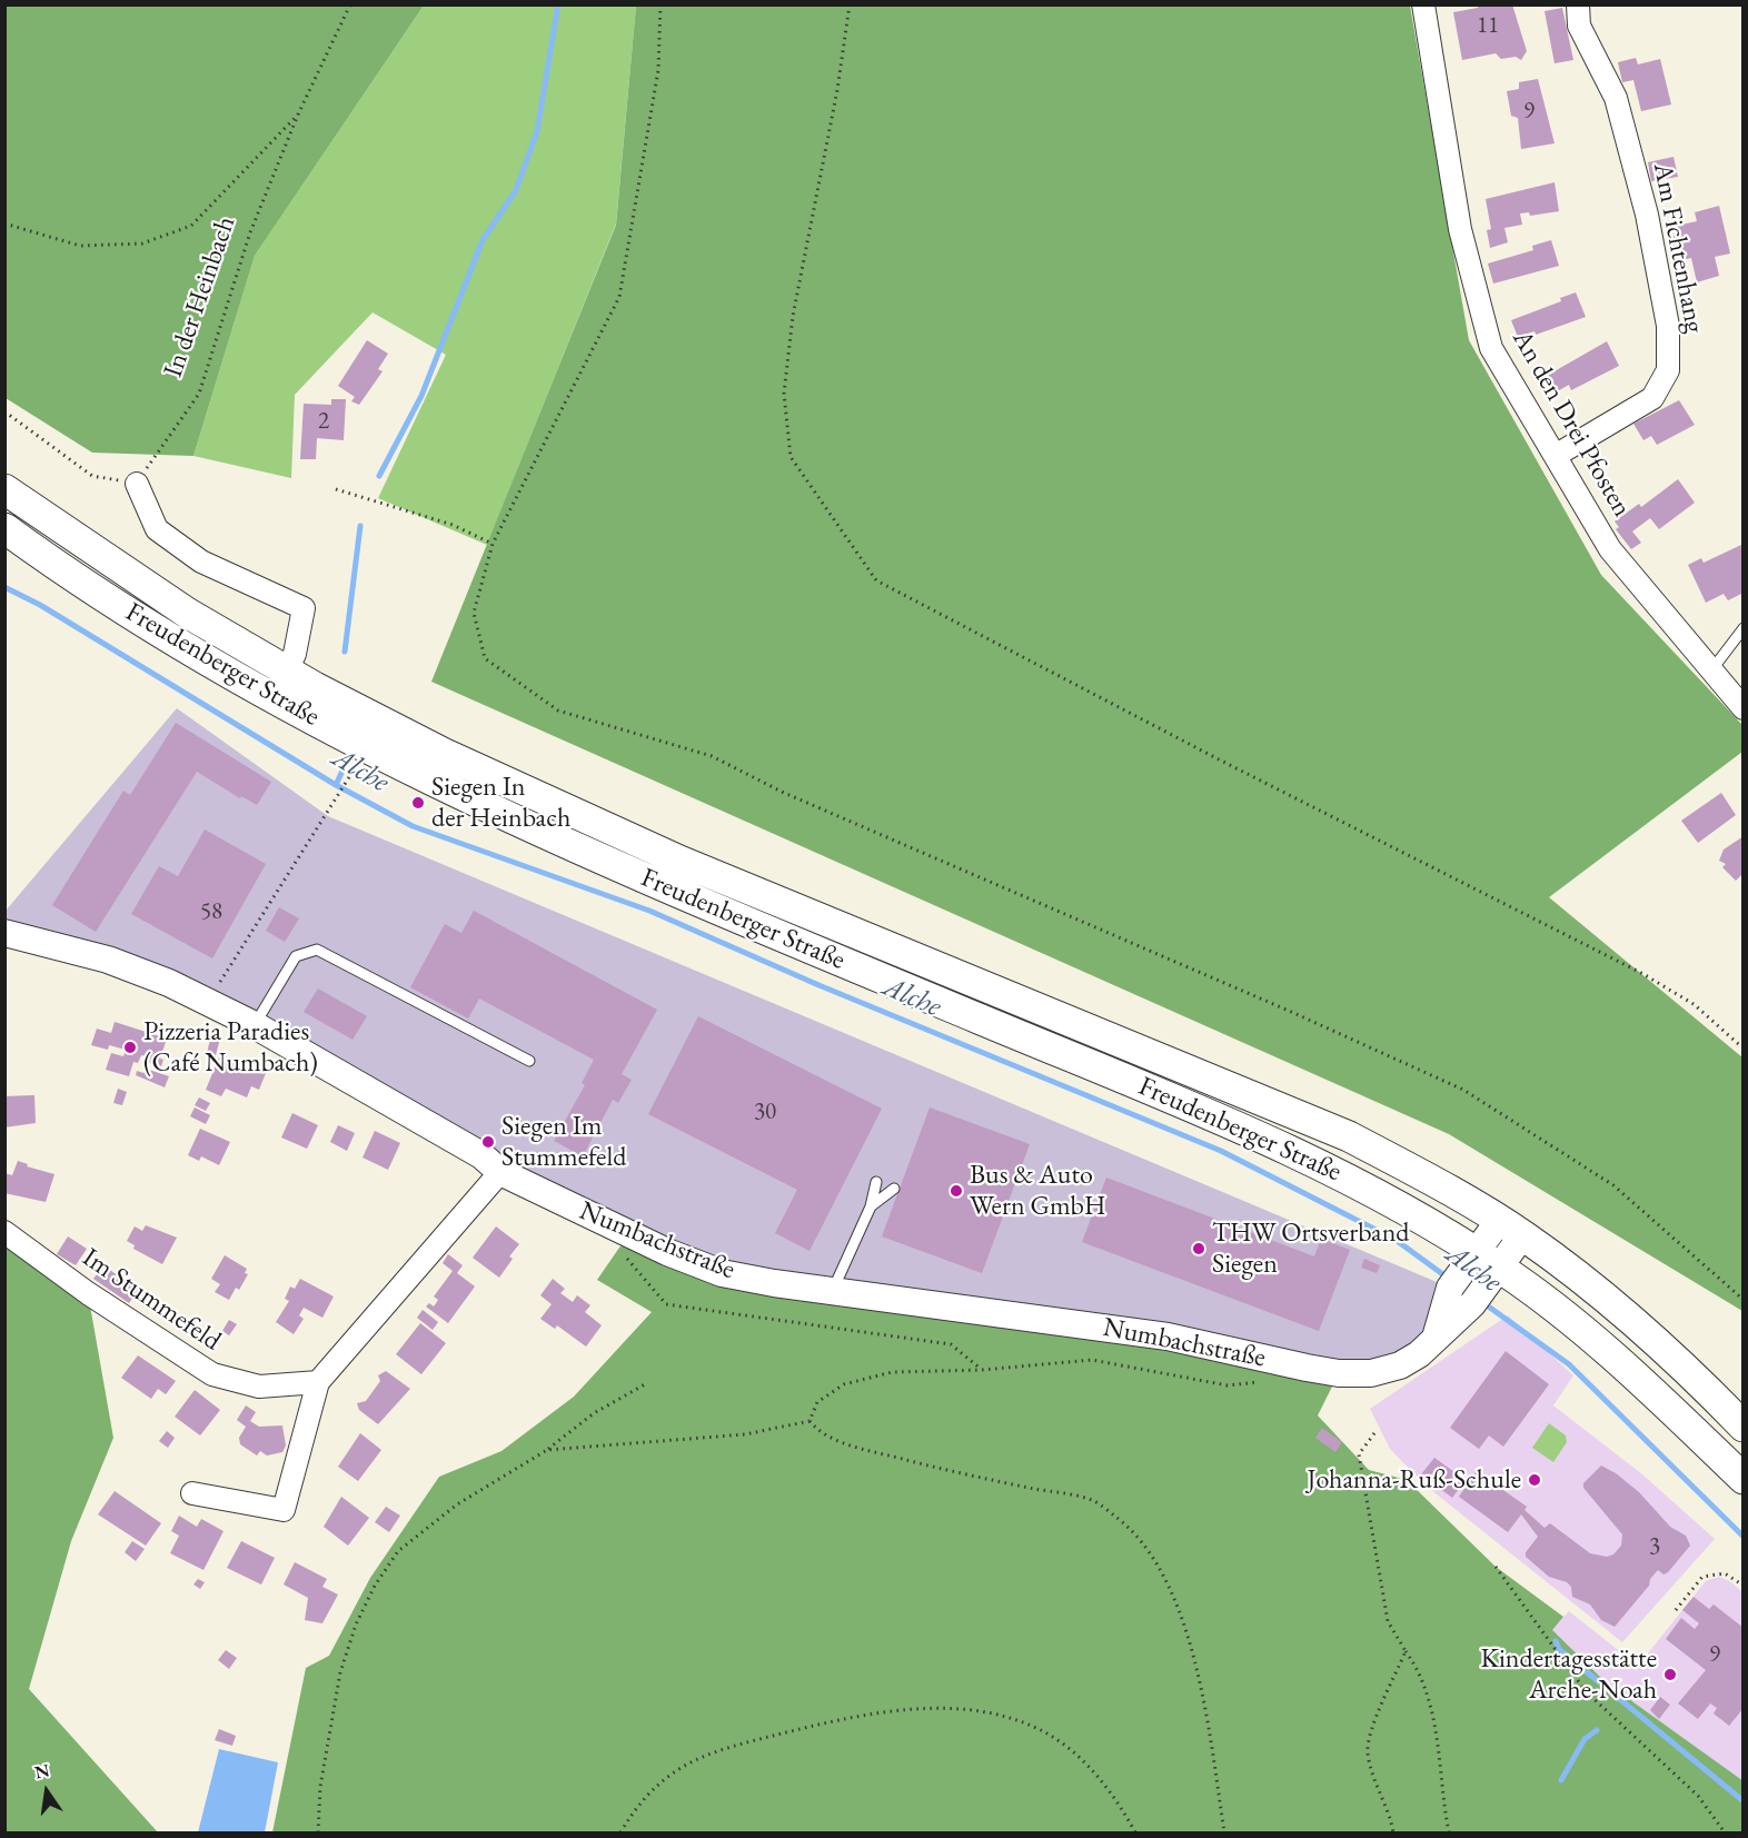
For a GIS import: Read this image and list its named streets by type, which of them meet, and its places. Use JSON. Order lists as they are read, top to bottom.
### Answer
{
  "streets": {
    "main road": ["Freudenberger Straße"],
    "street": [
      "Am Fichtenhang",
      "An den Drei Pfosten",
      "Numbachstraße",
      "Im Stummefeld"
    ],
    "path": ["In der Heinbach"]
  },
  "crossings": [
    ["Am Fichtenhang", "An den Drei Pfosten"],
    ["Freudenberger Straße", "Numbachstraße"]
  ],
  "water": ["Alche"],
  "places": [
    "Siegen In der Heinbach",
    "Pizzeria Paradies (Café Numbach)",
    "Siegen Im Stummefeld",
    "Bus & Auto Wern GmbH",
    "THW Ortsverband Siegen",
    "Johanna-Ruß-Schule",
    "Kindertagesstätte Arche-Noah"
  ],
  "house_numbers": [
    "11",
    "9",
    "2",
    "58",
    "30",
    "3",
    "9"
  ],
  "north": "top"
}
